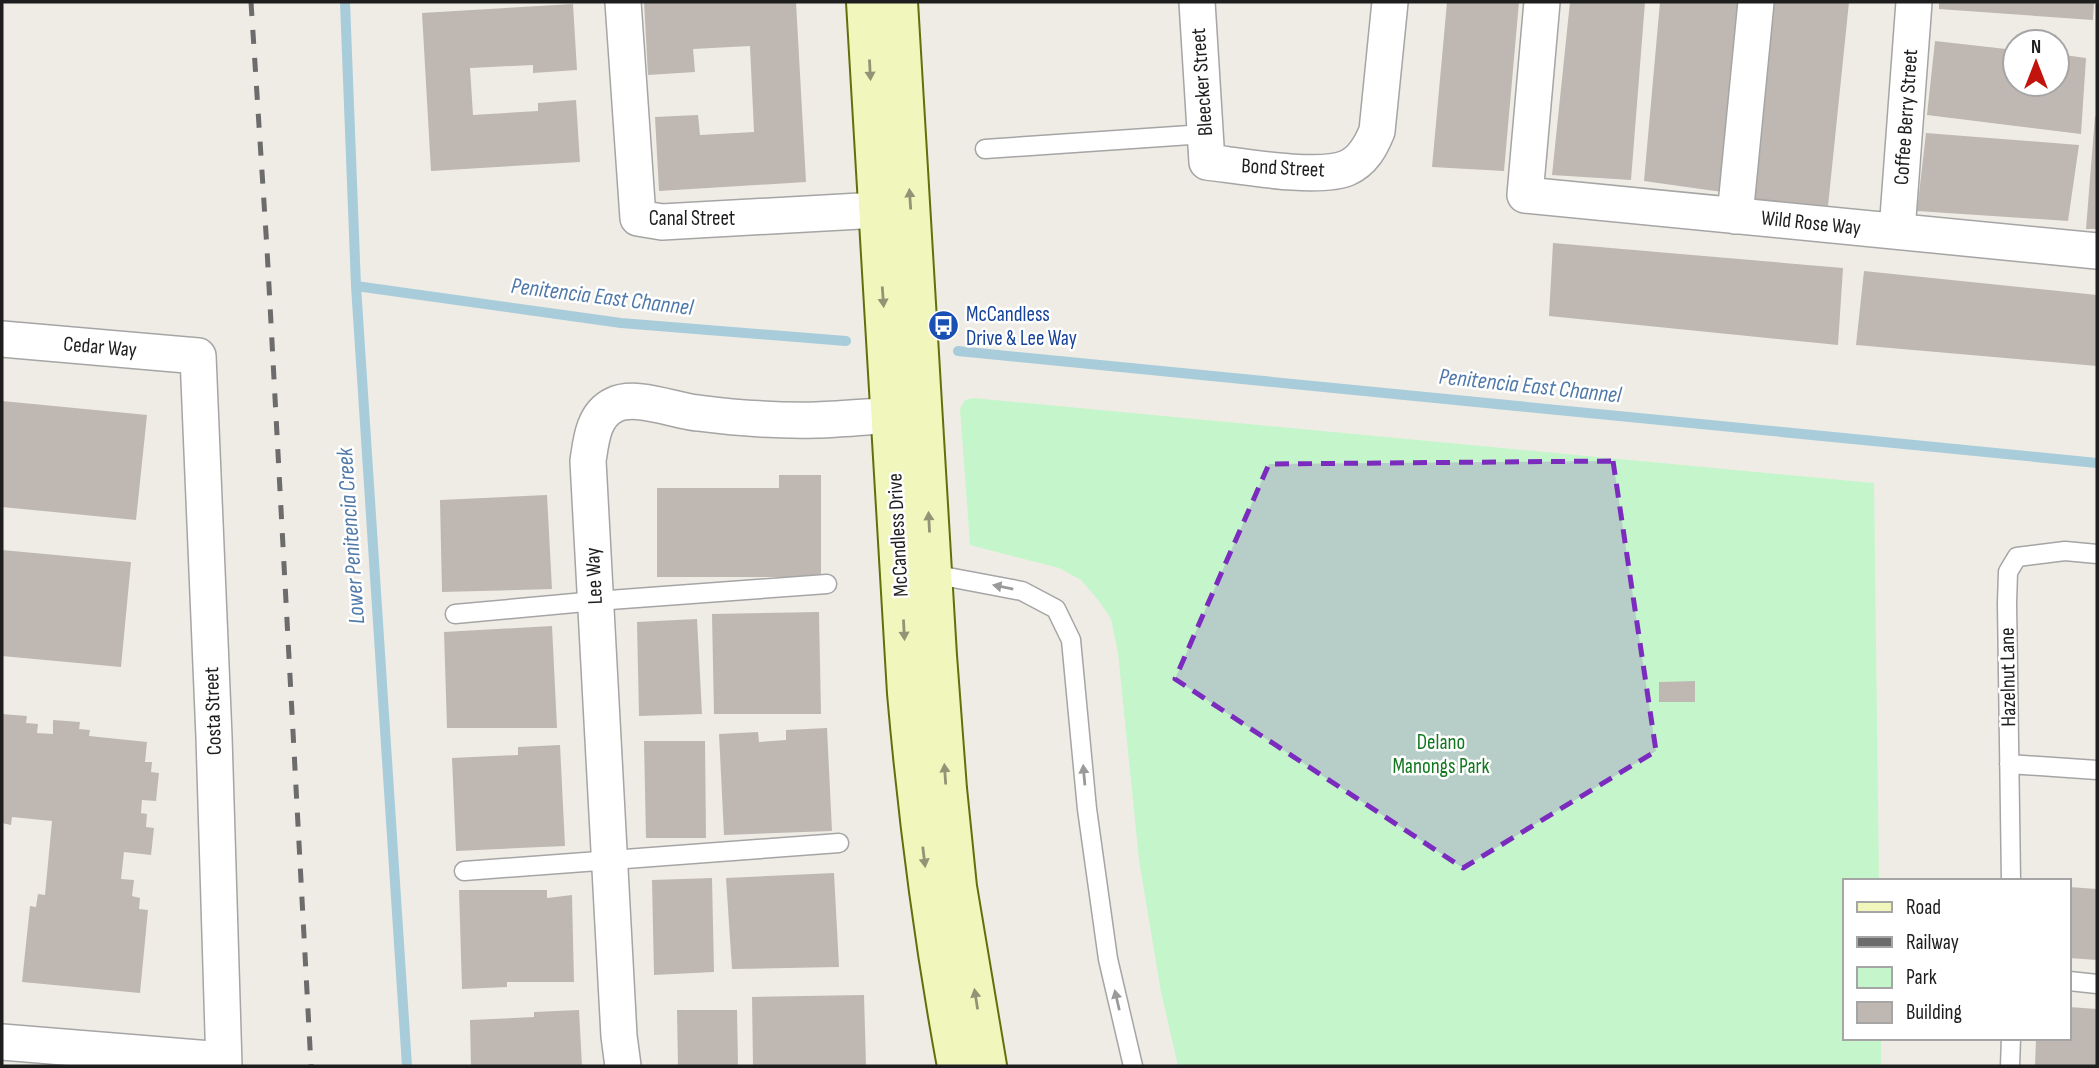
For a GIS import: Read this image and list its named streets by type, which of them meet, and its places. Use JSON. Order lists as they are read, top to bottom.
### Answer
{
  "streets": {
    "main road": ["McCandless Drive"],
    "street": [
      "Bleecker Street",
      "Coffee Berry Street",
      "Bond Street",
      "Canal Street",
      "Wild Rose Way",
      "Cedar Way",
      "Lee Way",
      "Costa Street"
    ],
    "lane": ["Hazelnut Lane"]
  },
  "crossings": [
    ["Bleecker Street", "Bond Street"],
    ["Coffee Berry Street", "Wild Rose Way"],
    ["Canal Street", "McCandless Drive"],
    ["Cedar Way", "Costa Street"],
    ["McCandless Drive", "Lee Way"]
  ],
  "water": ["Penitencia East Channel", "Lower Penitencia Creek"],
  "parks": ["Delano Manongs Park"],
  "places": {
    "bus stop": ["McCandless Drive & Lee Way"]
  },
  "legend": [
    "Road",
    "Railway",
    "Park",
    "Building"
  ],
  "north": "top"
}
